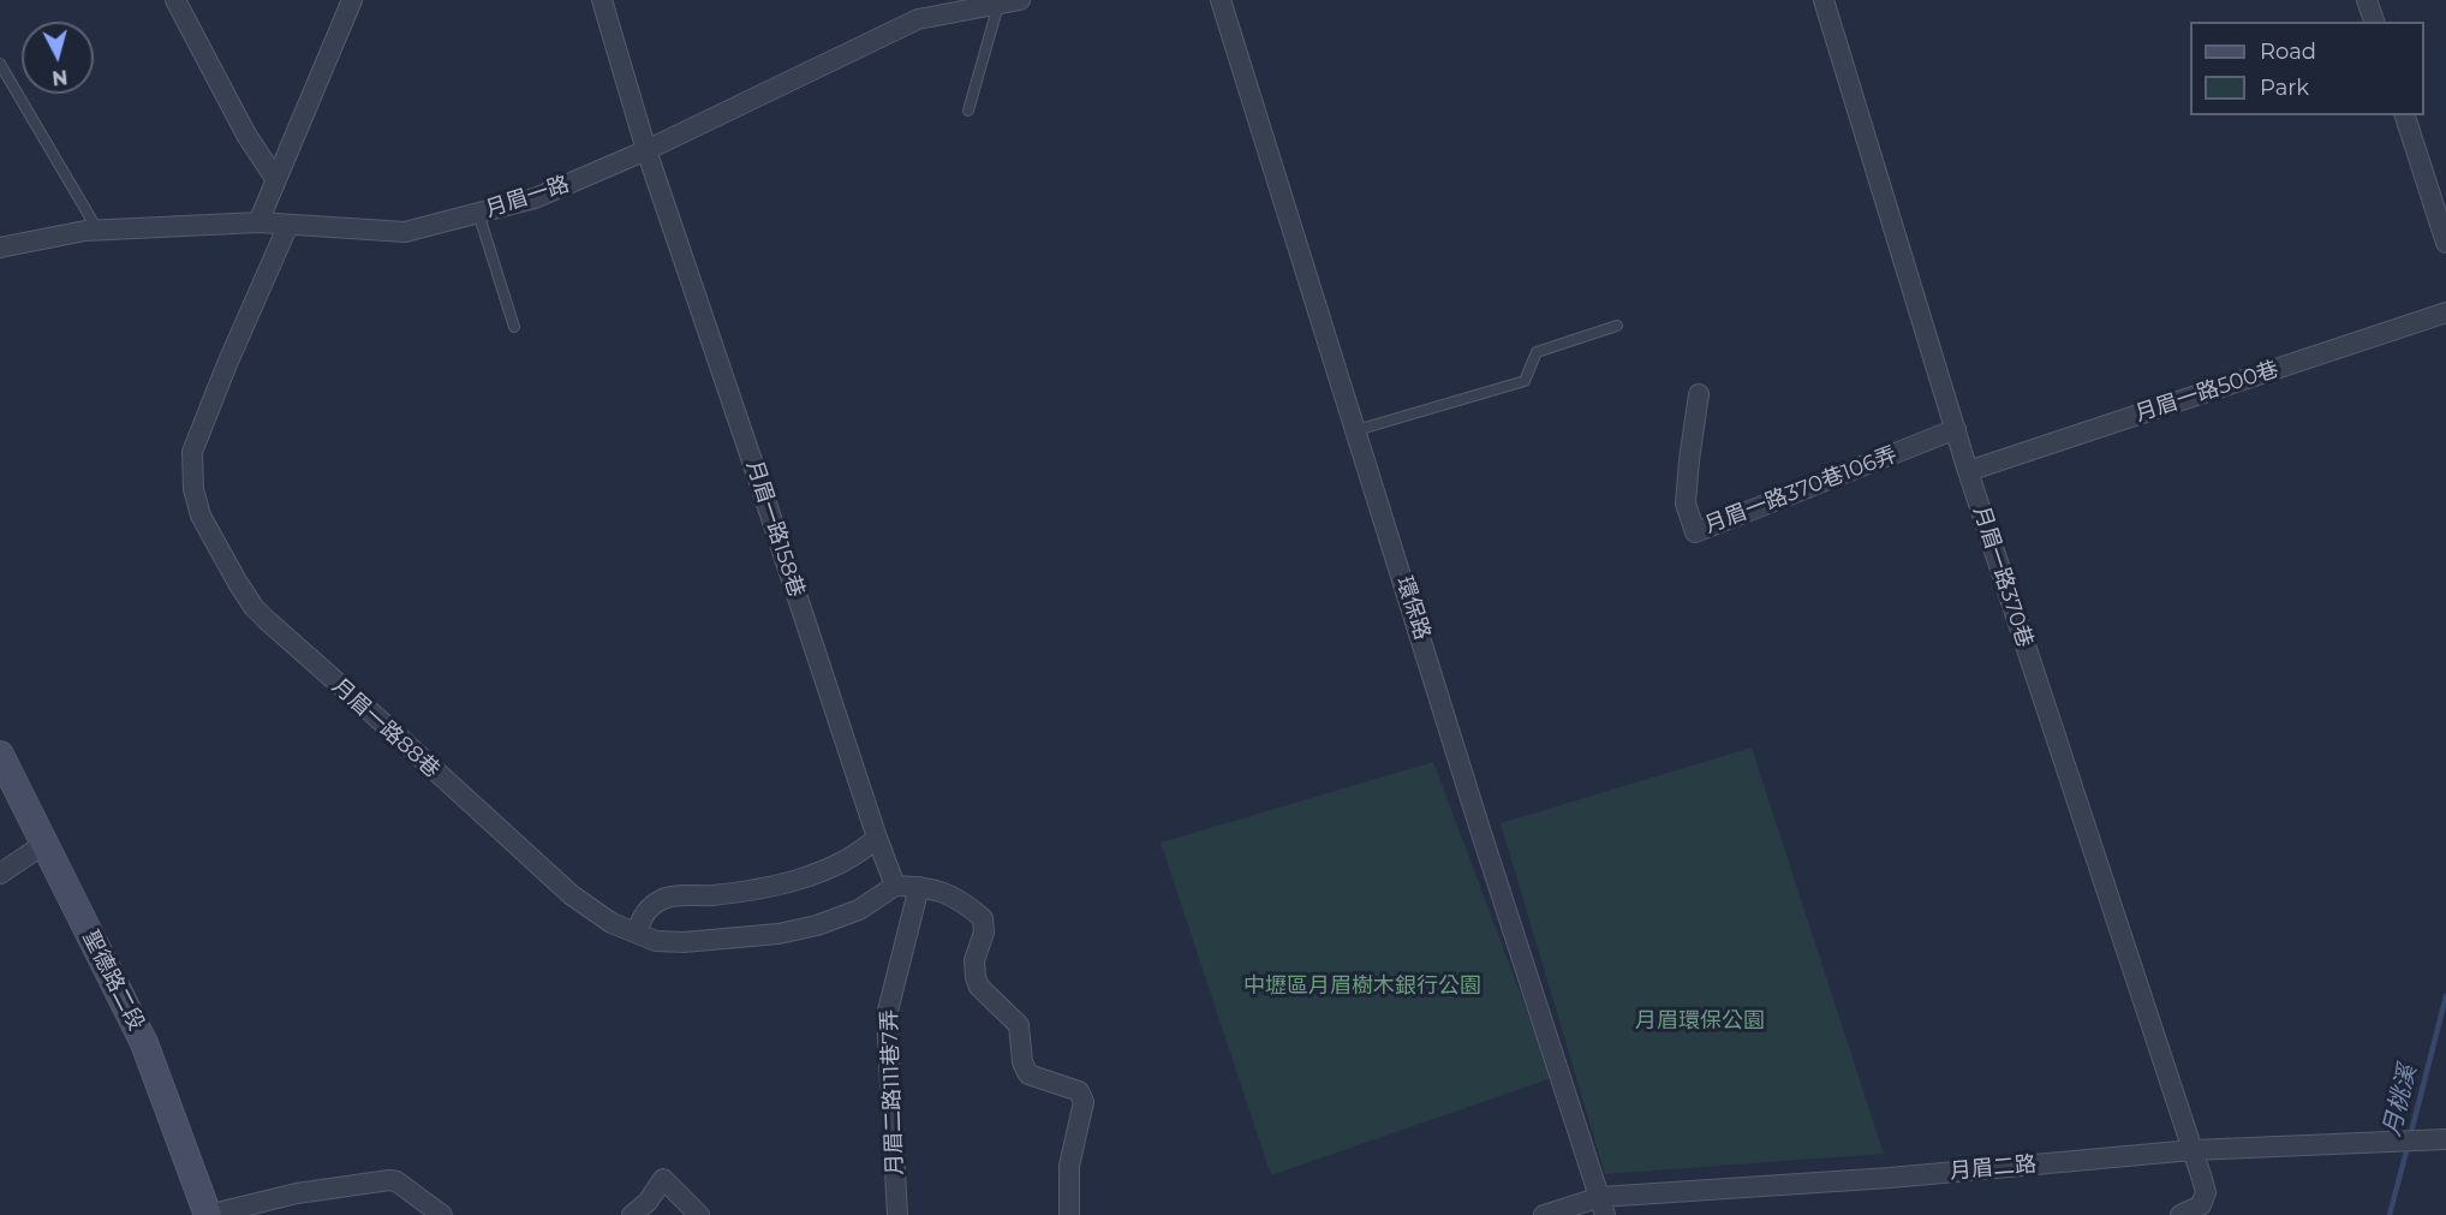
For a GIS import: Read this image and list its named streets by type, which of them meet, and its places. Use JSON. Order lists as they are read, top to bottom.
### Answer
{
  "streets": {
    "street": [
      "月眉一路",
      "月眉一路500巷",
      "月眉一路370巷106弄",
      "月眉一路158巷",
      "月眉一路370巷",
      "環保路",
      "月眉一路88巷",
      "聖德路二段",
      "月眉二路111巷7弄",
      "月眉二路"
    ]
  },
  "crossings": [
    ["月眉一路", "月眉一路158巷"],
    ["月眉一路", "月眉一路88巷"],
    ["月眉一路500巷", "月眉一路370巷"],
    ["月眉一路370巷106弄", "月眉一路370巷"],
    ["月眉一路158巷", "月眉一路88巷"],
    ["月眉一路370巷", "月眉二路"],
    ["環保路", "月眉二路"]
  ],
  "water": ["月桃溪"],
  "parks": ["中壢區月眉樹木銀行公園", "月眉環保公園"],
  "legend": ["Road", "Park"],
  "north": "bottom"
}
